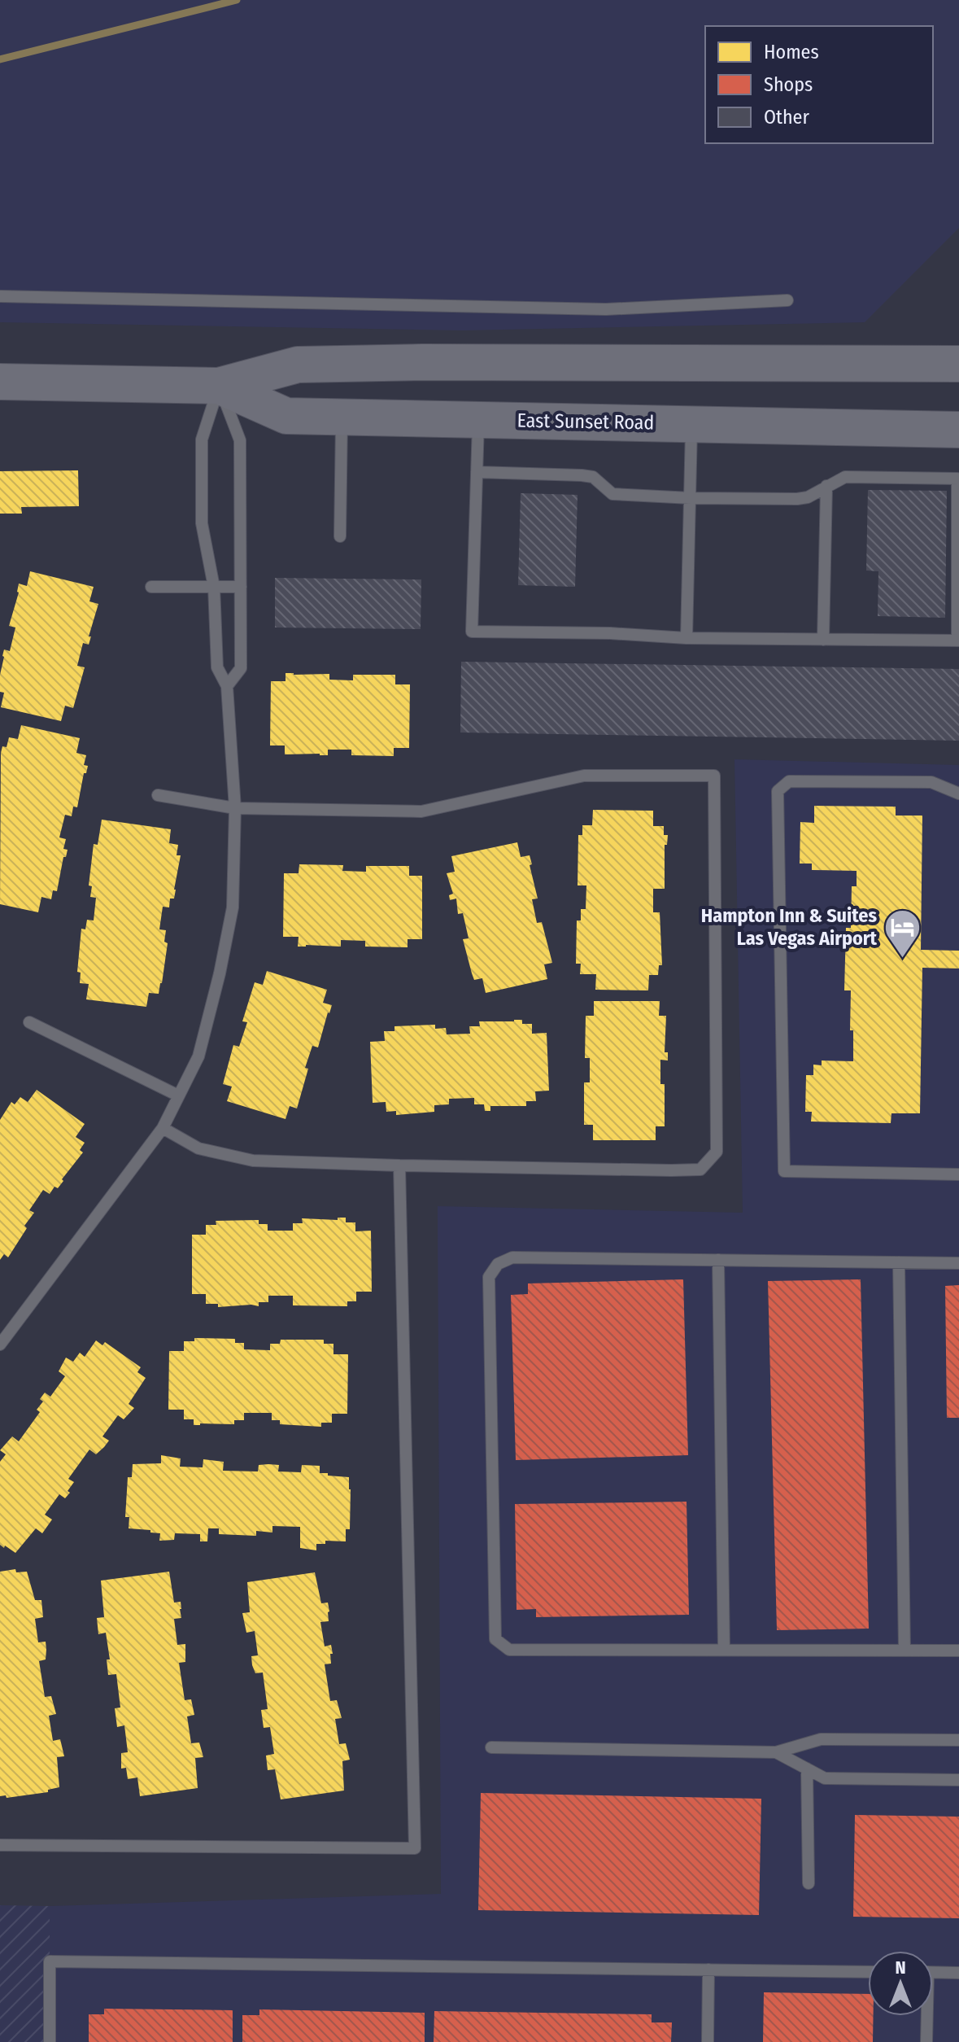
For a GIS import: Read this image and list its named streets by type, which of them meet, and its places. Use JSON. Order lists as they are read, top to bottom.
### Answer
{
  "streets": {
    "main road": ["East Sunset Road"]
  },
  "places": {
    "hotel": ["Hampton Inn & Suites Las Vegas Airport"]
  },
  "legend": ["Homes", "Shops", "Other"],
  "north": "top"
}
